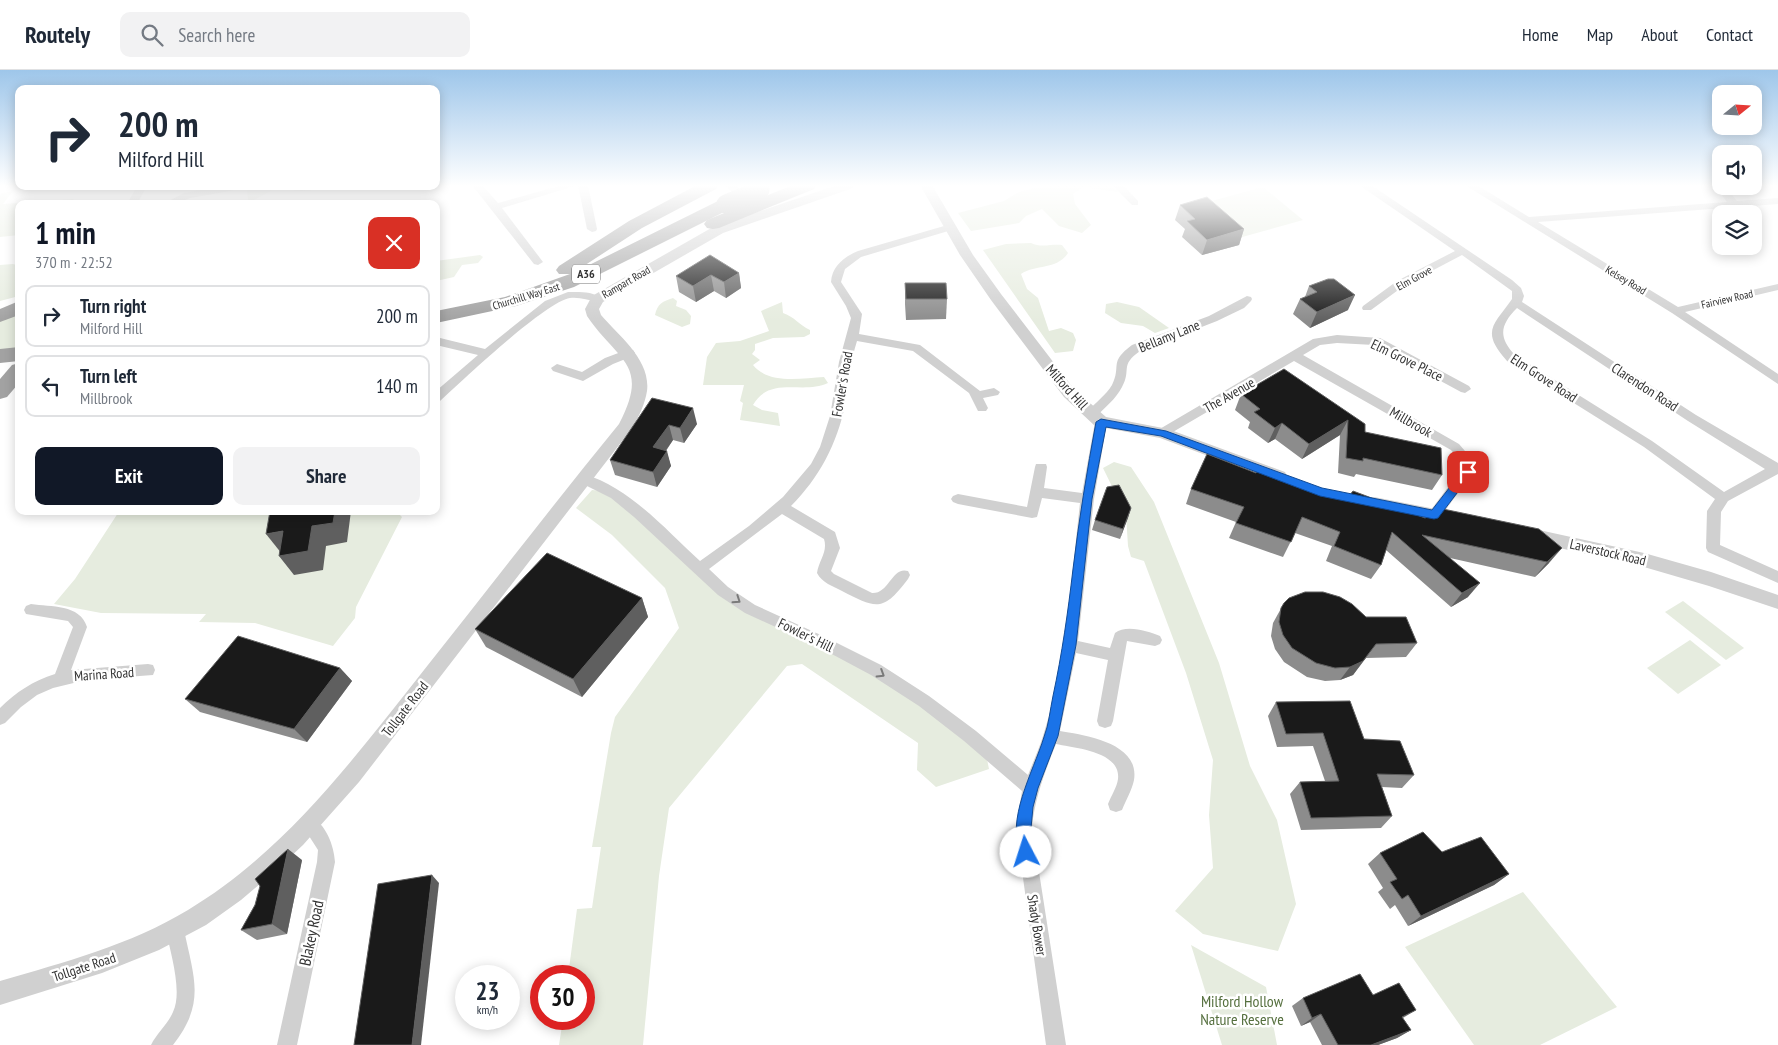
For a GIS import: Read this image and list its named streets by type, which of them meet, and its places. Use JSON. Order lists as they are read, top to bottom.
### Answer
{
  "streets": {
    "highway": ["A36", "Churchill Way East"],
    "street": [
      "Elm Grove",
      "Kelsey Road",
      "Rampart Road",
      "Fairview Road",
      "Bellamy Lane",
      "Elm Grove Place",
      "Elm Grove Road",
      "Fowler's Road",
      "Milford Hill",
      "Clarendon Road",
      "The Avenue",
      "Millbrook",
      "Laverstock Road",
      "Fowler's Hill",
      "Marina Road",
      "Tollgate Road",
      "Shady Bower",
      "Blakey Road"
    ]
  },
  "crossings": [
    ["Kelsey Road", "Fairview Road"],
    ["Rampart Road", "Tollgate Road"],
    ["Bellamy Lane", "Milford Hill"],
    ["Bellamy Lane", "Shady Bower"],
    ["Elm Grove Place", "The Avenue"],
    ["Elm Grove Place", "Millbrook"],
    ["Elm Grove Road", "Clarendon Road"],
    ["Fowler's Road", "Fowler's Hill"],
    ["Milford Hill", "Shady Bower"],
    ["The Avenue", "Millbrook"],
    ["Fowler's Hill", "Tollgate Road"],
    ["Fowler's Hill", "Shady Bower"],
    ["Tollgate Road", "Blakey Road"]
  ],
  "one_way": ["Fowler's Hill"],
  "parks": ["Milford Hollow Nature Reserve"],
  "north": "right",
  "page": {
    "header": "Routely",
    "search": "Search here",
    "nav": [
      "Home",
      "Map",
      "About",
      "Contact"
    ],
    "turn": ["200 m", "Milford Hill"],
    "heading": ["1 min", "370 m · 22:52"],
    "list": [
      {
        "name": "Turn right",
        "note": "Milford Hill",
        "value": "200 m"
      },
      {
        "name": "Turn left",
        "note": "Millbrook",
        "value": "140 m"
      }
    ],
    "buttons": ["Exit", "Share"],
    "speed": "23 km/h",
    "limit": "30"
  }
}
